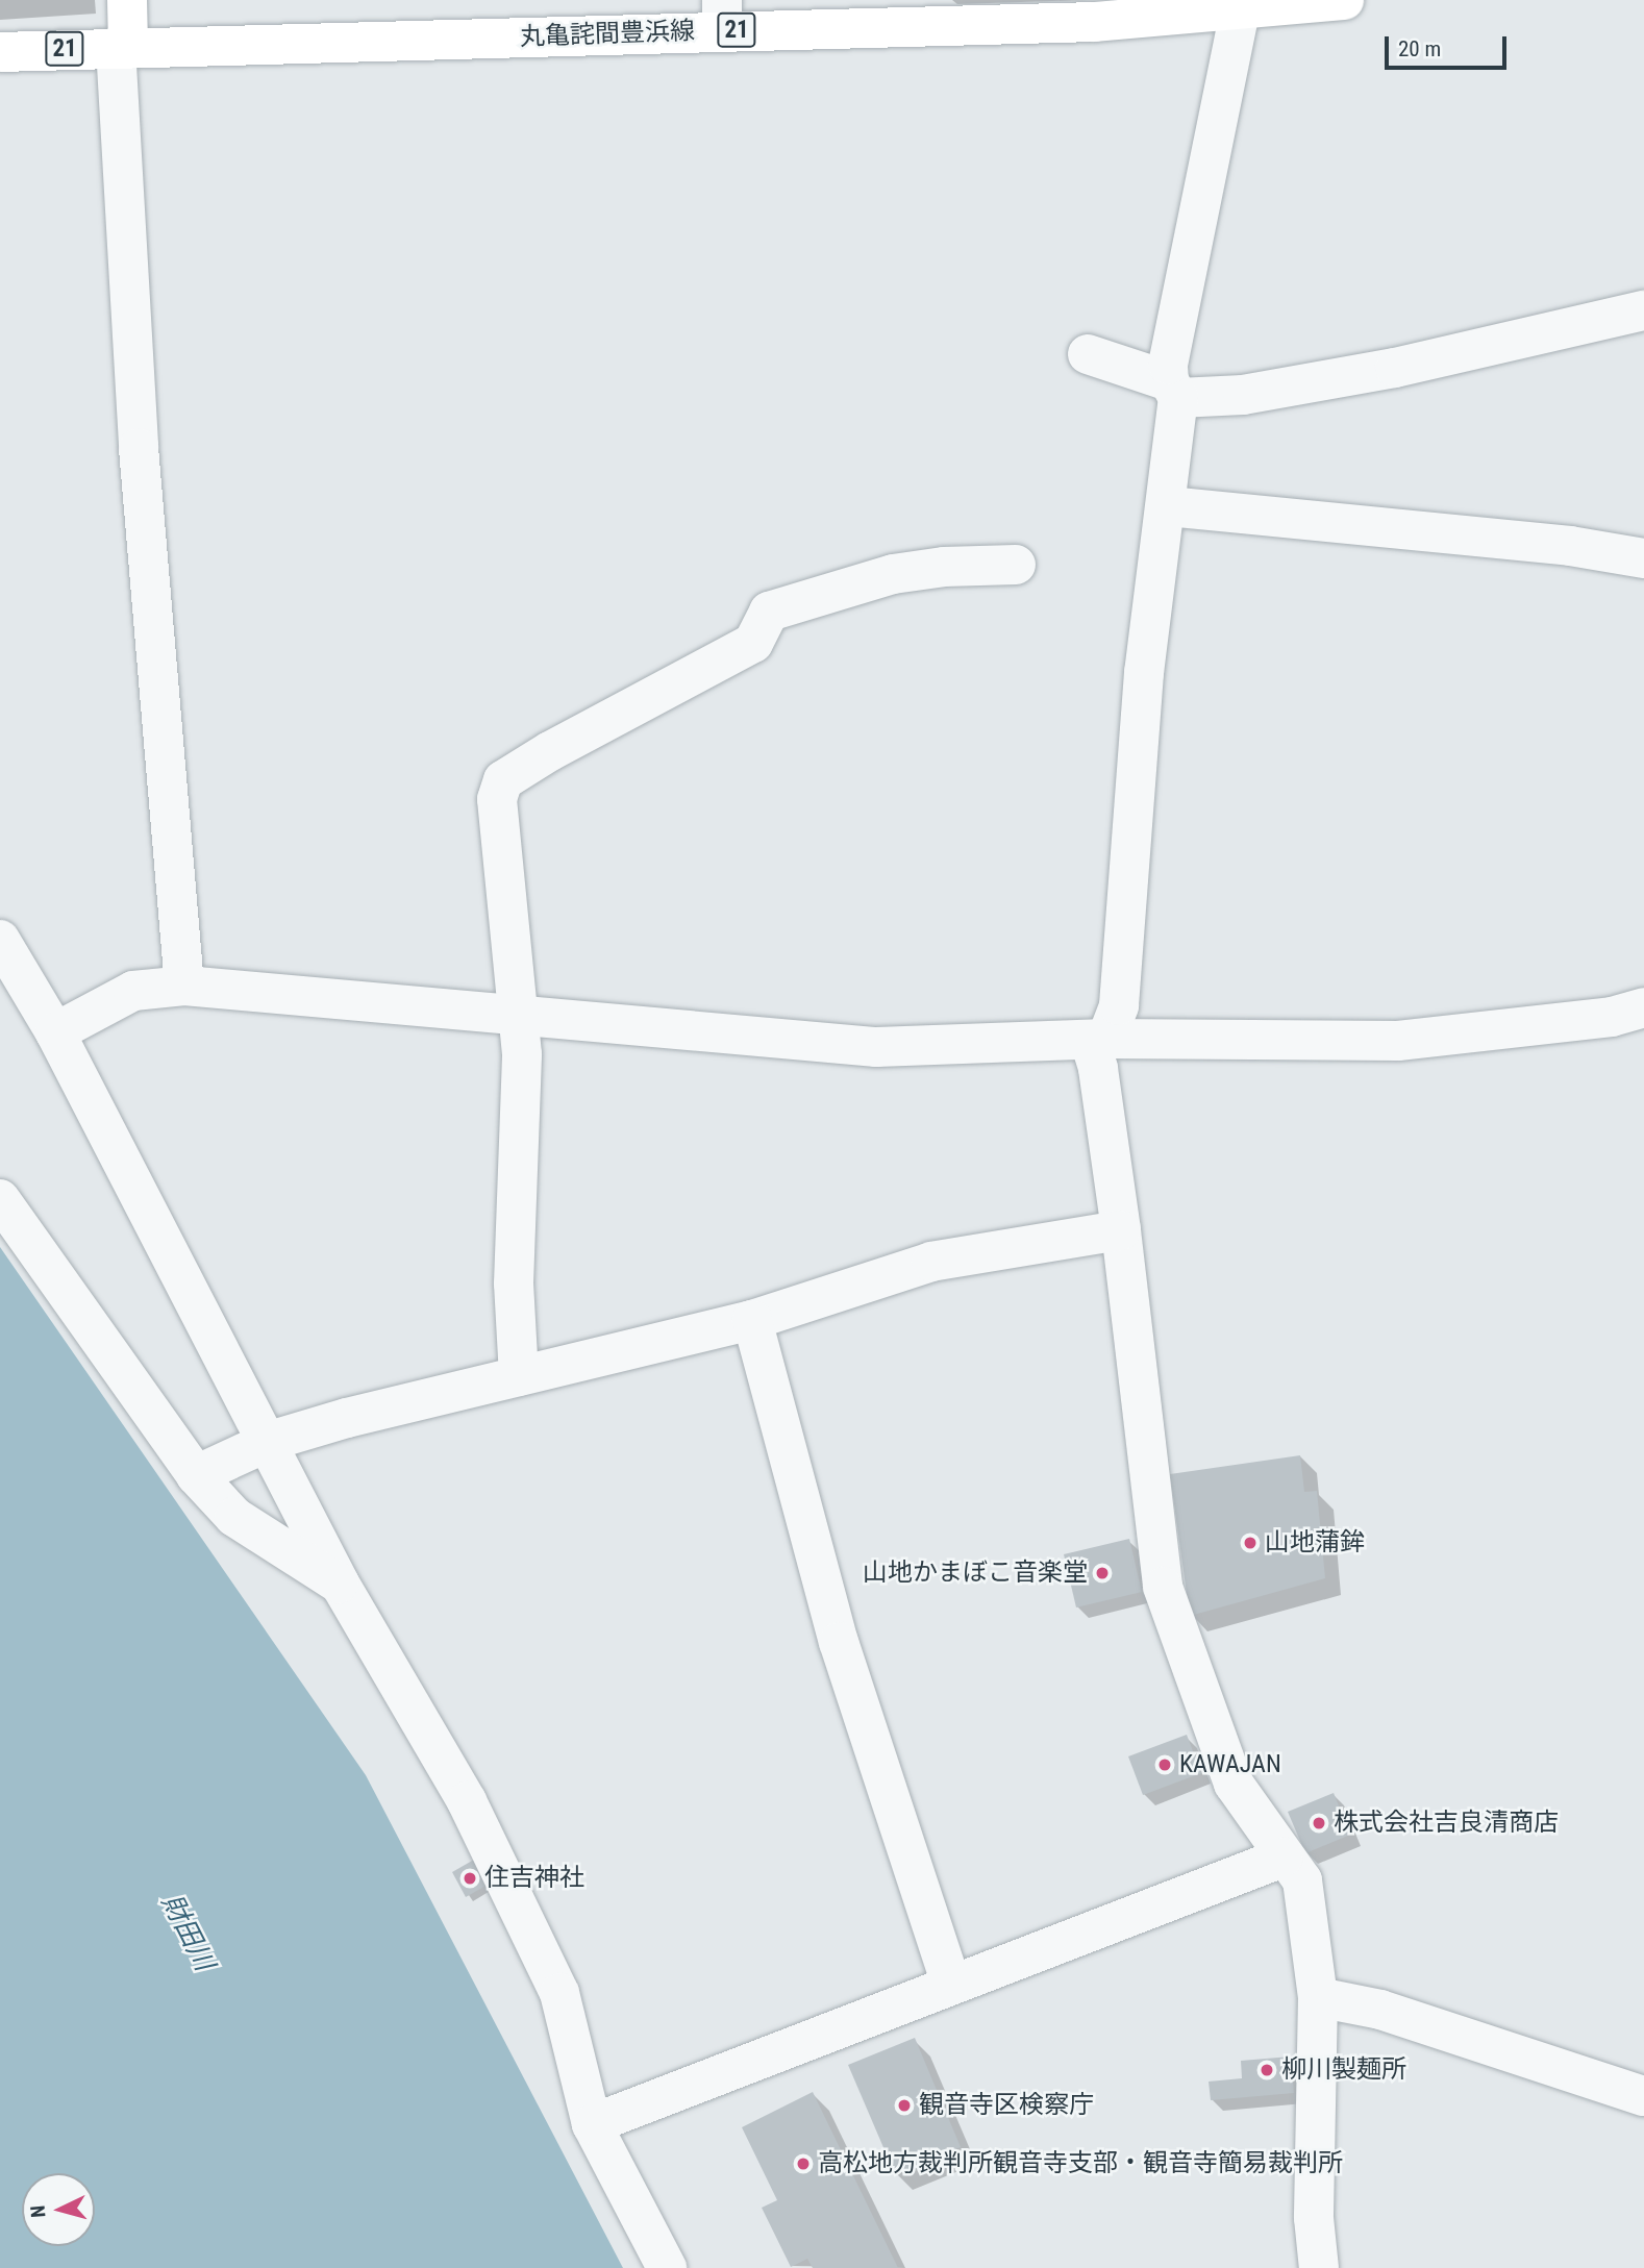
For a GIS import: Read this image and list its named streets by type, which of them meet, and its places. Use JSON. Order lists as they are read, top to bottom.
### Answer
{
  "streets": {
    "main road": ["21", "丸亀詫間豊浜線"]
  },
  "water": ["財田川"],
  "places": [
    "山地蒲鉾",
    "山地かまぼこ音楽堂",
    "KAWAJAN",
    "株式会社吉良清商店",
    "住吉神社",
    "柳川製麺所",
    "観音寺区検察庁",
    "高松地方裁判所観音寺支部・観音寺簡易裁判所"
  ],
  "scale_bar": "20 m",
  "north": "left"
}
